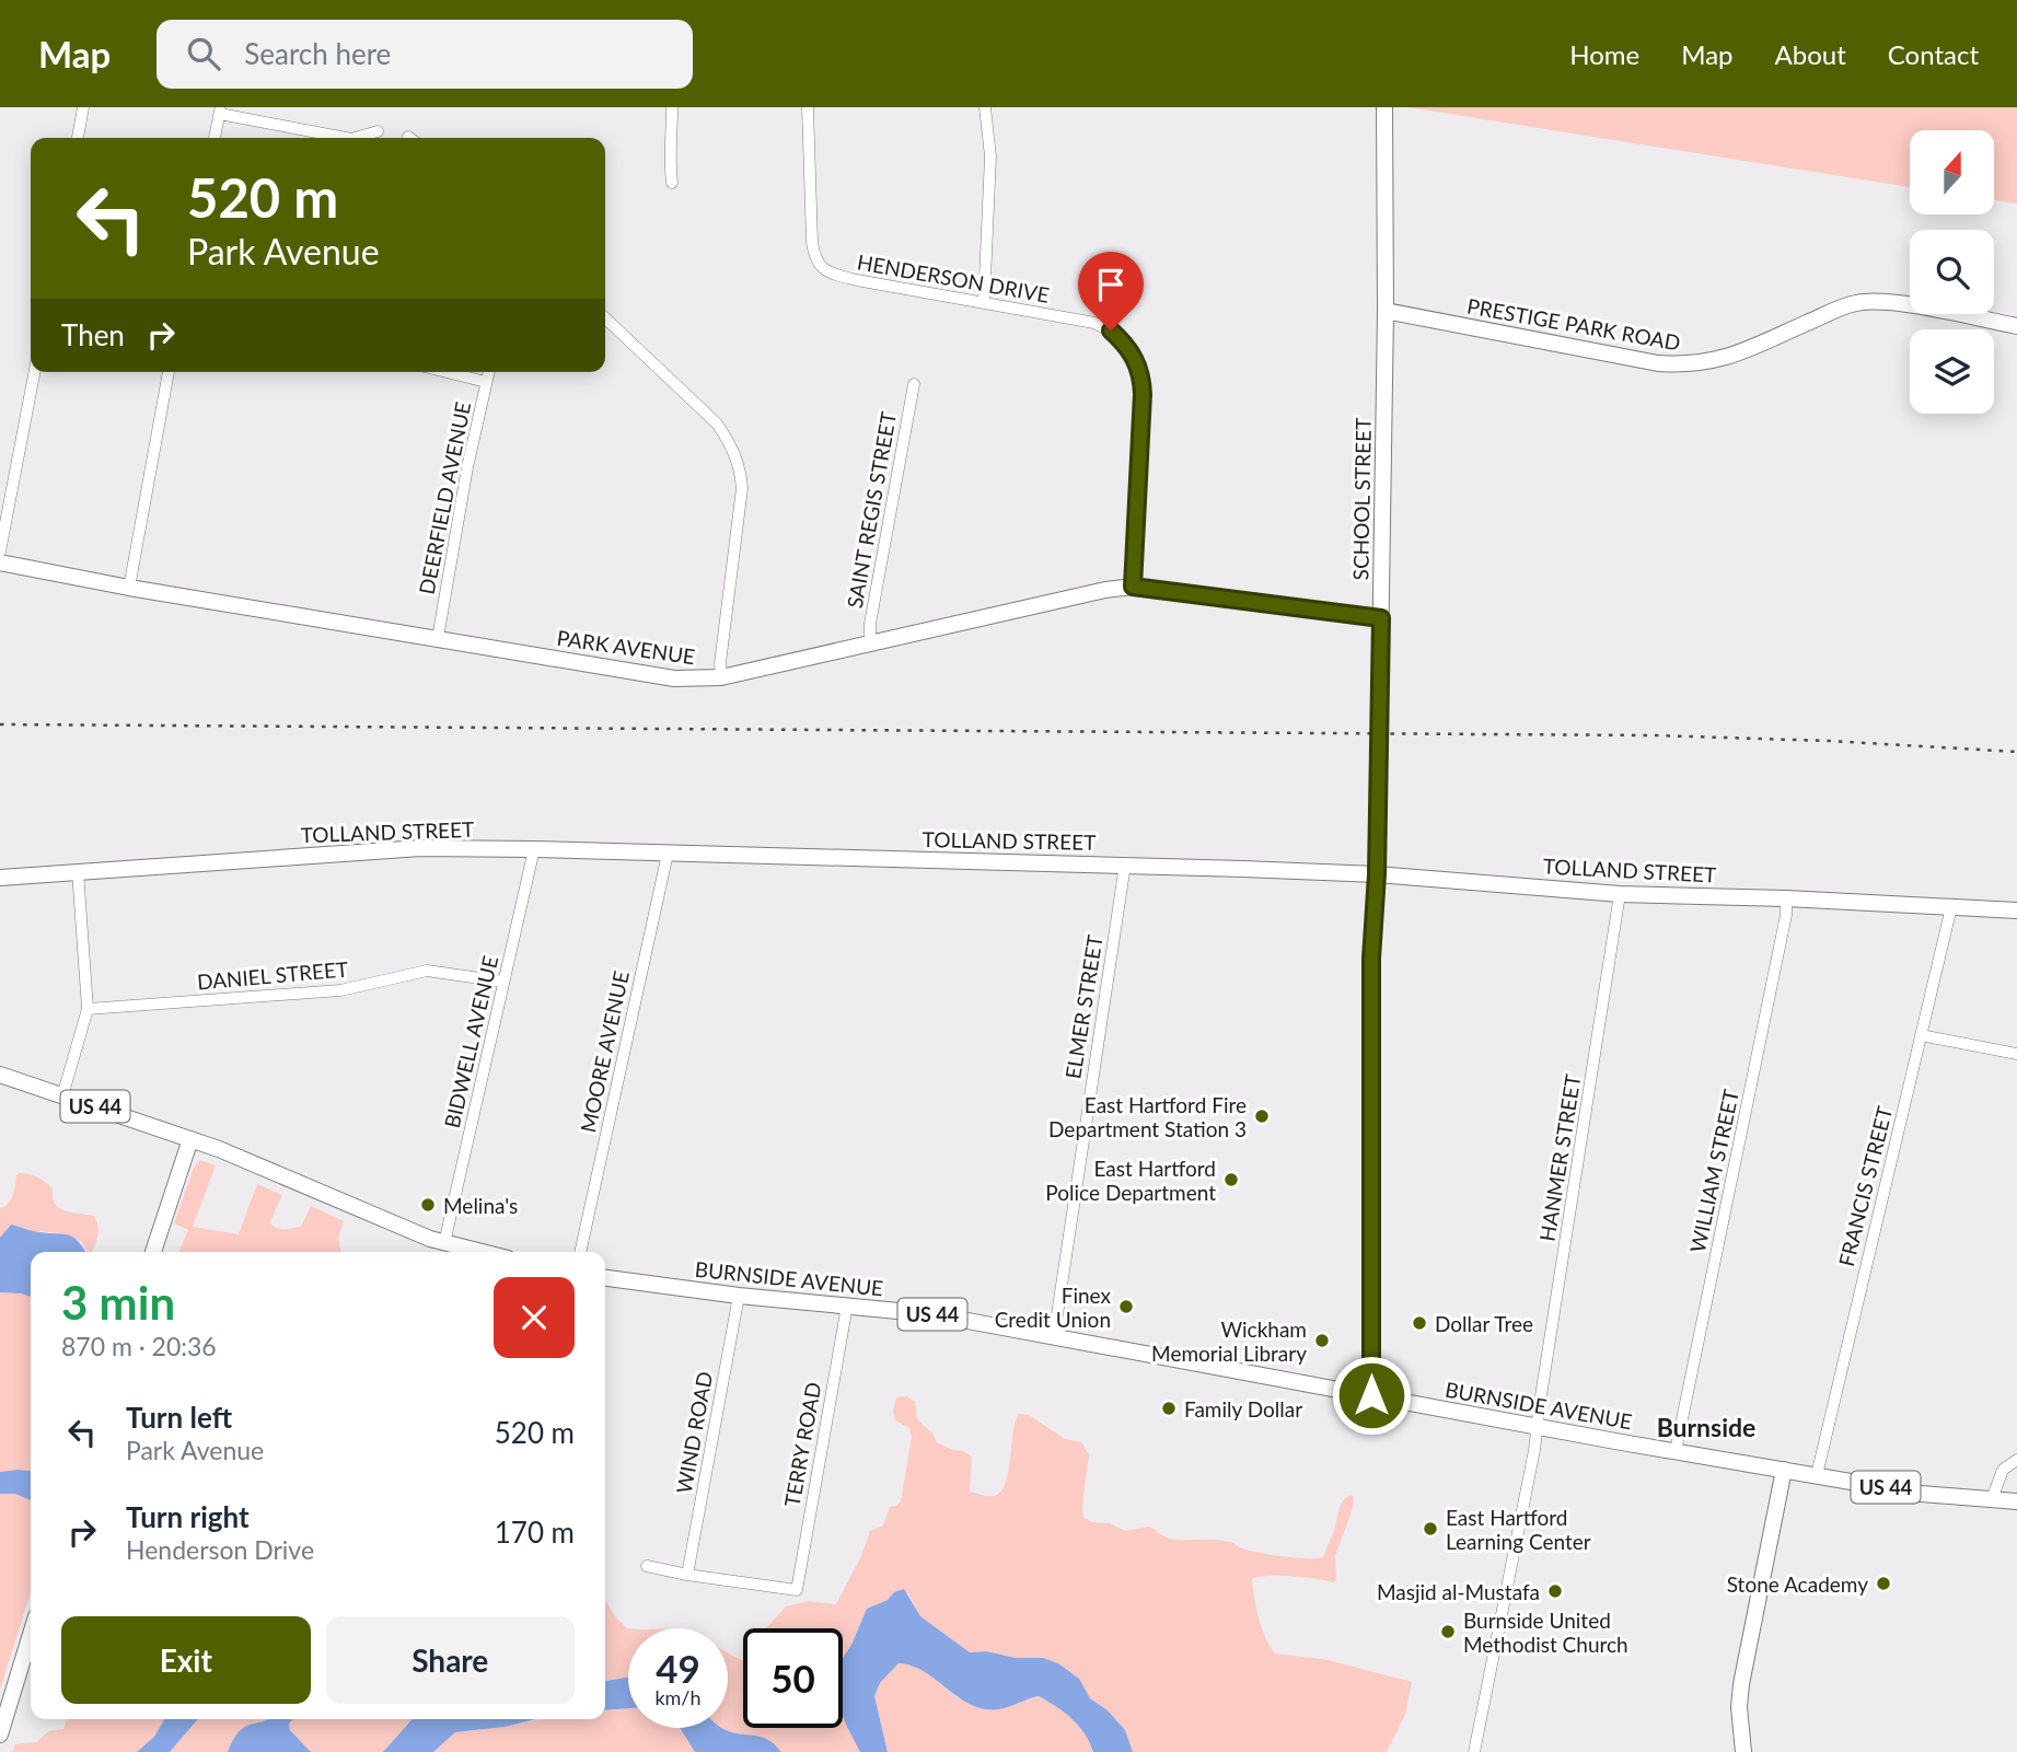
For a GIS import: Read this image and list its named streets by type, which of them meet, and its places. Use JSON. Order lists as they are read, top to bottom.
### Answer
{
  "streets": {
    "main road": [
      "PRESTIGE PARK ROAD",
      "SCHOOL STREET",
      "PARK AVENUE",
      "TOLLAND STREET",
      "US 44",
      "BURNSIDE AVENUE"
    ],
    "street": [
      "HENDERSON DRIVE",
      "DEERFIELD AVENUE",
      "SAINT REGIS STREET",
      "DANIEL STREET",
      "ELMER STREET",
      "BIDWELL AVENUE",
      "MOORE AVENUE",
      "HANMER STREET",
      "WILLIAM STREET",
      "FRANCIS STREET",
      "WIND ROAD",
      "TERRY ROAD"
    ]
  },
  "crossings": [
    ["HENDERSON DRIVE", "PARK AVENUE"],
    ["PRESTIGE PARK ROAD", "SCHOOL STREET"],
    ["DEERFIELD AVENUE", "PARK AVENUE"],
    ["SCHOOL STREET", "PARK AVENUE"],
    ["SCHOOL STREET", "TOLLAND STREET"],
    ["SCHOOL STREET", "BURNSIDE AVENUE"],
    ["SAINT REGIS STREET", "PARK AVENUE"],
    ["TOLLAND STREET", "ELMER STREET"],
    ["TOLLAND STREET", "BIDWELL AVENUE"],
    ["TOLLAND STREET", "MOORE AVENUE"],
    ["TOLLAND STREET", "HANMER STREET"],
    ["TOLLAND STREET", "WILLIAM STREET"],
    ["TOLLAND STREET", "FRANCIS STREET"],
    ["DANIEL STREET", "BIDWELL AVENUE"],
    ["ELMER STREET", "BURNSIDE AVENUE"],
    ["BIDWELL AVENUE", "US 44"],
    ["HANMER STREET", "BURNSIDE AVENUE"],
    ["WILLIAM STREET", "BURNSIDE AVENUE"],
    ["FRANCIS STREET", "BURNSIDE AVENUE"],
    ["BURNSIDE AVENUE", "WIND ROAD"],
    ["BURNSIDE AVENUE", "TERRY ROAD"],
    ["WIND ROAD", "TERRY ROAD"]
  ],
  "districts": ["Burnside"],
  "places": [
    "East Hartford Fire Department Station 3",
    "East Hartford Police Department",
    "Melina's",
    "Finex Credit Union",
    "Dollar Tree",
    "Wickham Memorial Library",
    "Family Dollar",
    "East Hartford Learning Center",
    "Stone Academy",
    "Masjid al-Mustafa",
    "Burnside United Methodist Church"
  ],
  "north": "top",
  "page": {
    "header": "Map",
    "search": "Search here",
    "nav": [
      "Home",
      "Map",
      "About",
      "Contact"
    ],
    "turn": ["520 m", "Park Avenue"],
    "then": "Then",
    "heading": ["3 min", "870 m · 20:36"],
    "list": [
      {
        "name": "Turn left",
        "note": "Park Avenue",
        "value": "520 m"
      },
      {
        "name": "Turn right",
        "note": "Henderson Drive",
        "value": "170 m"
      }
    ],
    "buttons": ["Exit", "Share"],
    "speed": "49 km/h",
    "limit": "50"
  }
}
